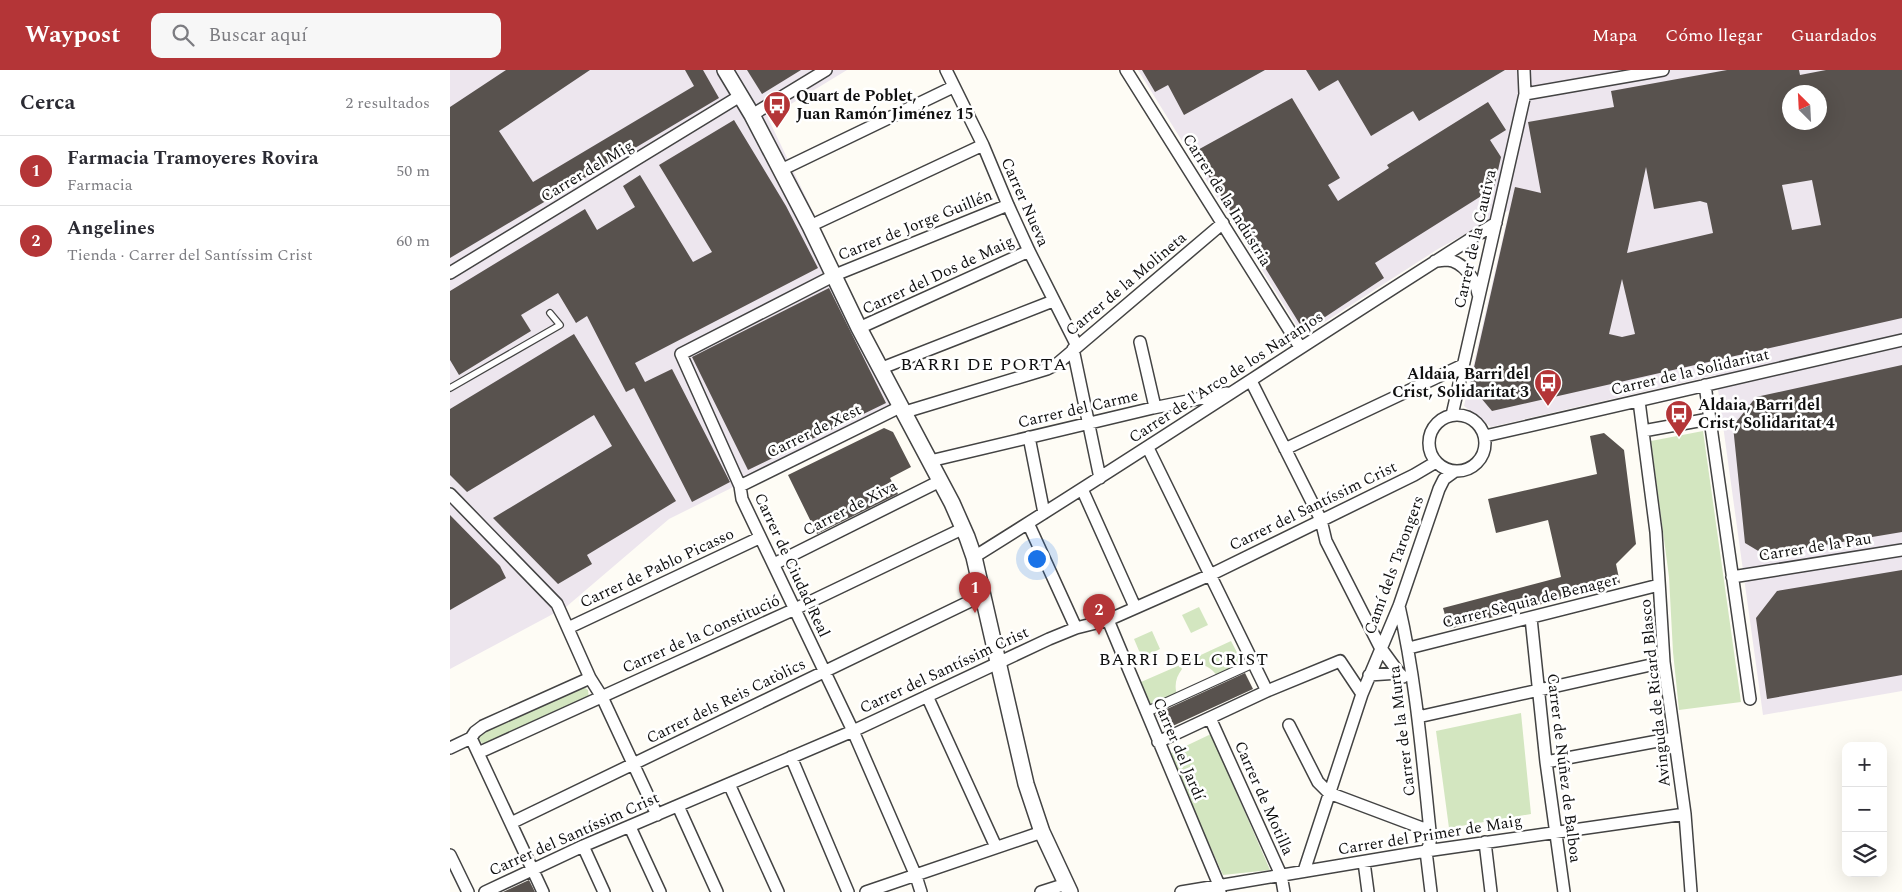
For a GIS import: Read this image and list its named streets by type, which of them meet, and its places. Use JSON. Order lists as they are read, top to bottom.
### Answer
{
  "streets": {
    "street": [
      "Carrer del Mig",
      "Carrer de la Indústria",
      "Carrer Nueva",
      "Carrer de Jorge Guillén",
      "Carrer de la Cautiva",
      "Carrer del Dos de Maig",
      "Carrer de la Molineta",
      "Carrer de la Solidaritat",
      "Carrer de l'Arco de los Naranjos",
      "Carrer del Carme",
      "Carrer de Xest",
      "Carrer del Santíssim Crist",
      "Carrer de Xiva",
      "Carrer de la Pau",
      "Carrer de Ciudad Real",
      "Camí dels Tarongers",
      "Carrer de Pablo Picasso",
      "Carrer Sèquia de Benager",
      "Carrer de la Constitució",
      "Avinguda de Ricard Blasco",
      "Carrer dels Reis Catòlics",
      "Carrer de la Murta",
      "Carrer del Jardí",
      "Carrer de Núñez de Balboa",
      "Carrer de Motilla",
      "Carrer del Primer de Maig"
    ]
  },
  "crossings": [
    ["Carrer de la Indústria", "Carrer de la Molineta"],
    ["Carrer de la Indústria", "Carrer de l'Arco de los Naranjos"],
    ["Carrer Nueva", "Carrer de Jorge Guillén"],
    ["Carrer Nueva", "Carrer del Dos de Maig"],
    ["Carrer Nueva", "Carrer de la Molineta"],
    ["Carrer Nueva", "Carrer de l'Arco de los Naranjos"],
    ["Carrer Nueva", "Carrer del Carme"],
    ["Carrer de Jorge Guillén", "Carrer de Ciudad Real"],
    ["Carrer de la Cautiva", "Carrer de la Solidaritat"],
    ["Carrer de la Cautiva", "Carrer de l'Arco de los Naranjos"],
    ["Carrer de la Cautiva", "Carrer del Santíssim Crist"],
    ["Carrer de la Cautiva", "Camí dels Tarongers"],
    ["Carrer de la Molineta", "Carrer de Xest"],
    ["Carrer de la Solidaritat", "Carrer del Santíssim Crist"],
    ["Carrer de la Solidaritat", "Camí dels Tarongers"],
    ["Carrer de la Solidaritat", "Avinguda de Ricard Blasco"],
    ["Carrer de l'Arco de los Naranjos", "Carrer del Carme"],
    ["Carrer de Xest", "Carrer de Ciudad Real"],
    ["Carrer del Santíssim Crist", "Carrer de Ciudad Real"],
    ["Carrer del Santíssim Crist", "Camí dels Tarongers"],
    ["Carrer del Santíssim Crist", "Carrer del Jardí"],
    ["Carrer de Xiva", "Carrer de Ciudad Real"],
    ["Carrer de Ciudad Real", "Carrer de Pablo Picasso"],
    ["Carrer de Ciudad Real", "Carrer de la Constitució"],
    ["Carrer de Ciudad Real", "Carrer dels Reis Catòlics"],
    ["Camí dels Tarongers", "Carrer de la Murta"],
    ["Camí dels Tarongers", "Carrer del Primer de Maig"],
    ["Carrer Sèquia de Benager", "Avinguda de Ricard Blasco"],
    ["Carrer Sèquia de Benager", "Carrer de la Murta"],
    ["Carrer Sèquia de Benager", "Carrer de Núñez de Balboa"],
    ["Avinguda de Ricard Blasco", "Carrer del Primer de Maig"],
    ["Carrer de la Murta", "Carrer del Primer de Maig"],
    ["Carrer del Jardí", "Carrer del Primer de Maig"],
    ["Carrer de Núñez de Balboa", "Carrer del Primer de Maig"],
    ["Carrer de Motilla", "Carrer del Primer de Maig"]
  ],
  "districts": ["BARRI DE PORTA", "BARRI DEL CRIST"],
  "places": {
    "bus stop": ["Quart de Poblet, Juan Ramón Jiménez 15", "Aldaia, Barri del Crist, Solidaritat 3", "Aldaia, Barri del Crist, Solidaritat 4"]
  },
  "north": "top left",
  "page": {
    "header": "Waypost",
    "search": "Buscar aquí",
    "nav": ["Mapa", "Cómo llegar", "Guardados"],
    "heading": ["Cerca", "2 resultados"],
    "list": [
      {
        "mark": "1",
        "name": "Farmacia Tramoyeres Rovira",
        "note": "Farmacia",
        "value": "50 m"
      },
      {
        "mark": "2",
        "name": "Angelines",
        "note": "Tienda · Carrer del Santíssim Crist",
        "value": "60 m"
      }
    ],
    "pins": ["1", "2"],
    "map_buttons": ["+", "−"]
  }
}
